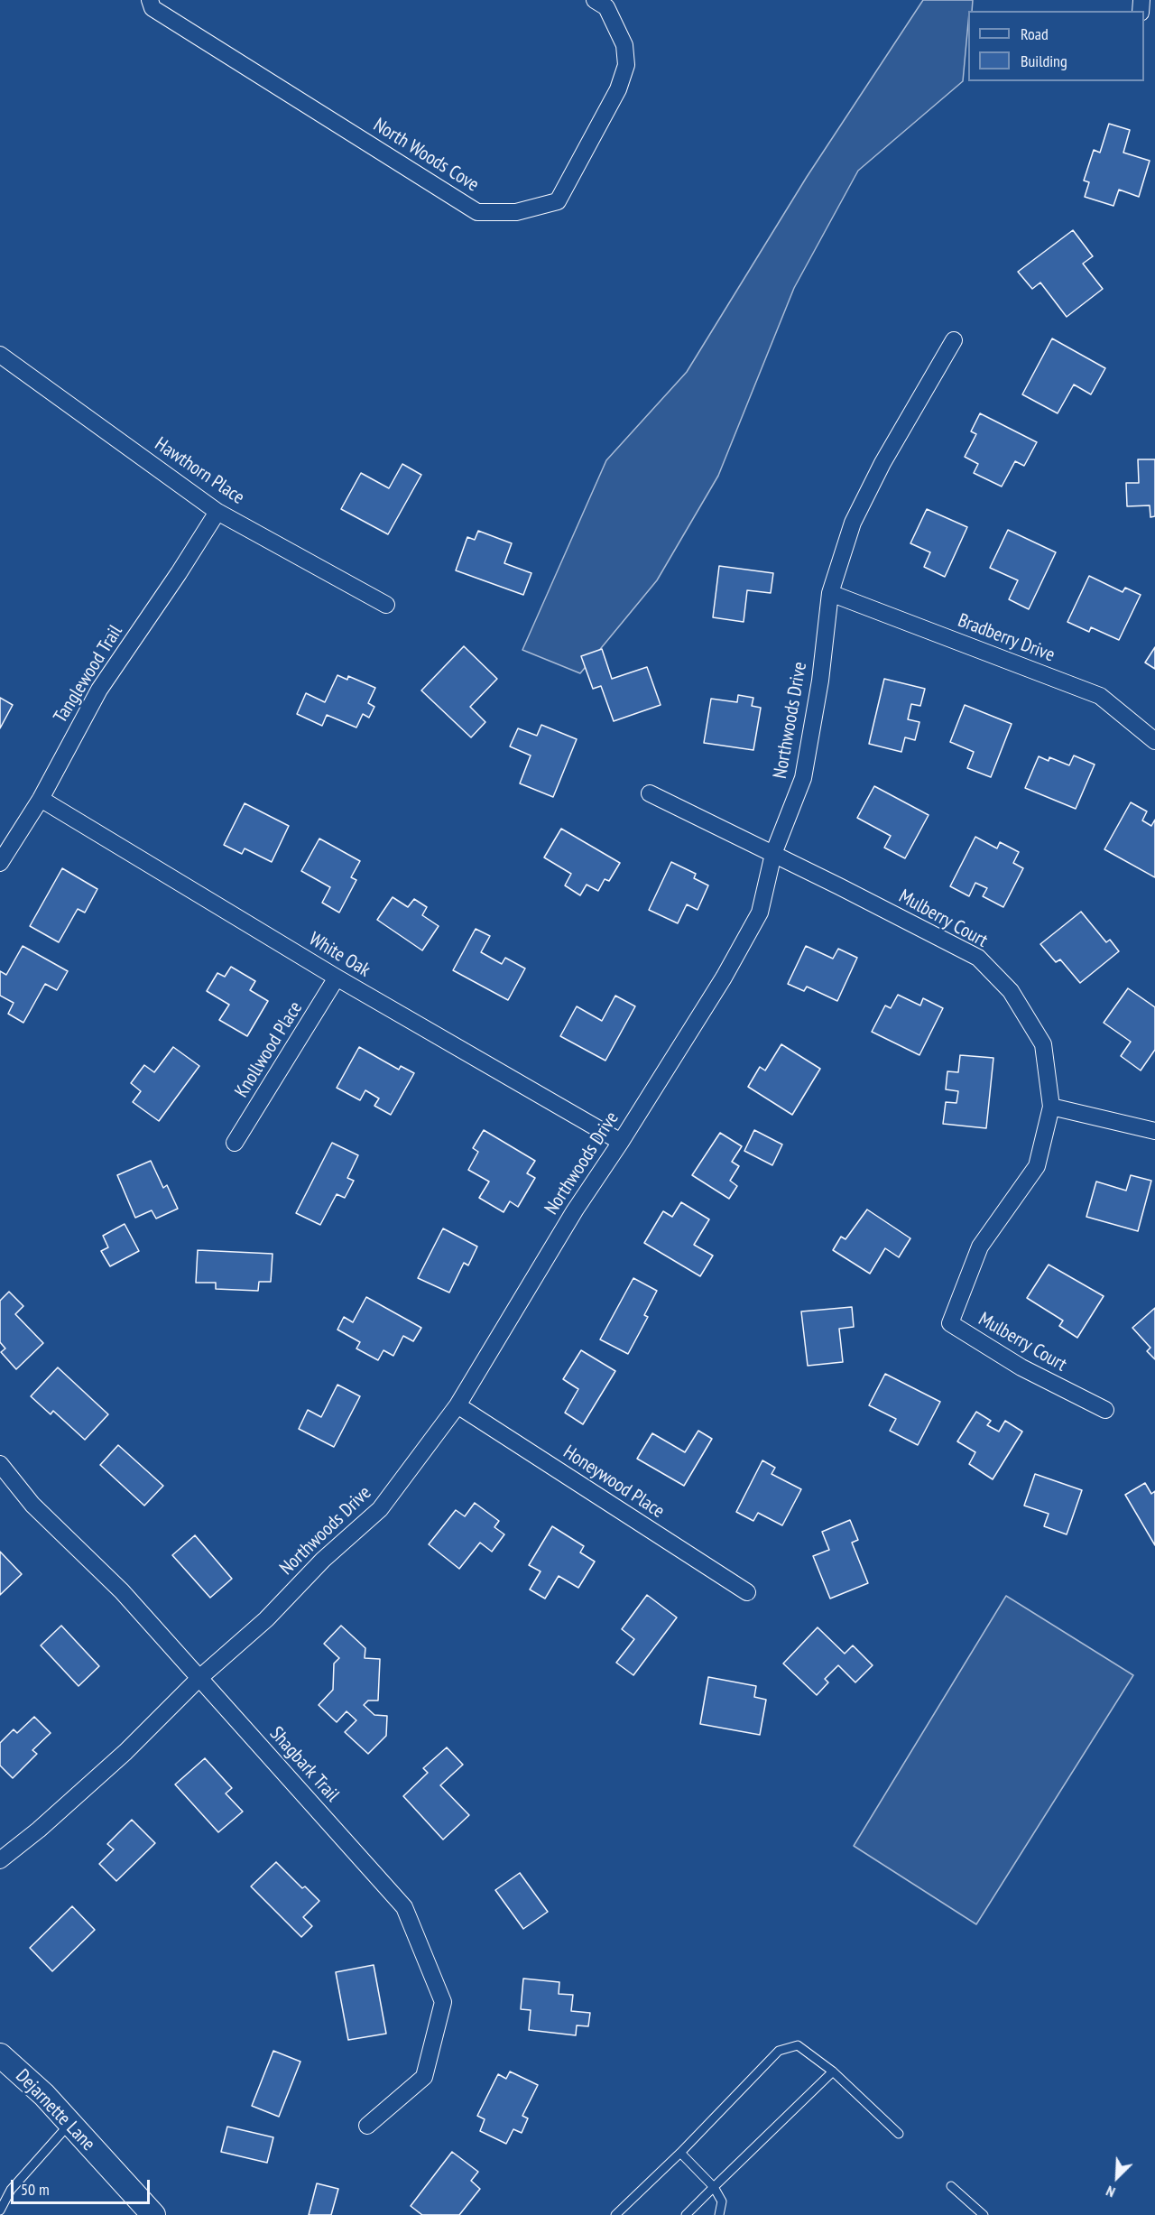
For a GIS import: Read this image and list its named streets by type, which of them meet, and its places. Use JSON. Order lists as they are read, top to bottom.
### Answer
{
  "streets": {
    "main road": ["Dejarnette Lane"],
    "street": [
      "North Woods Cove",
      "Hawthorn Place",
      "Bradberry Drive",
      "Tanglewood Trail",
      "Northwoods Drive",
      "Mulberry Court",
      "White Oak",
      "Knollwood Place",
      "Honeywood Place",
      "Shagbark Trail"
    ]
  },
  "crossings": [
    ["Hawthorn Place", "Tanglewood Trail"],
    ["Bradberry Drive", "Northwoods Drive"],
    ["Tanglewood Trail", "White Oak"],
    ["Northwoods Drive", "Mulberry Court"],
    ["Northwoods Drive", "White Oak"],
    ["Northwoods Drive", "Honeywood Place"],
    ["Northwoods Drive", "Shagbark Trail"],
    ["White Oak", "Knollwood Place"]
  ],
  "legend": ["Road", "Building"],
  "scale_bar": "50 m",
  "north": "bottom left"
}
